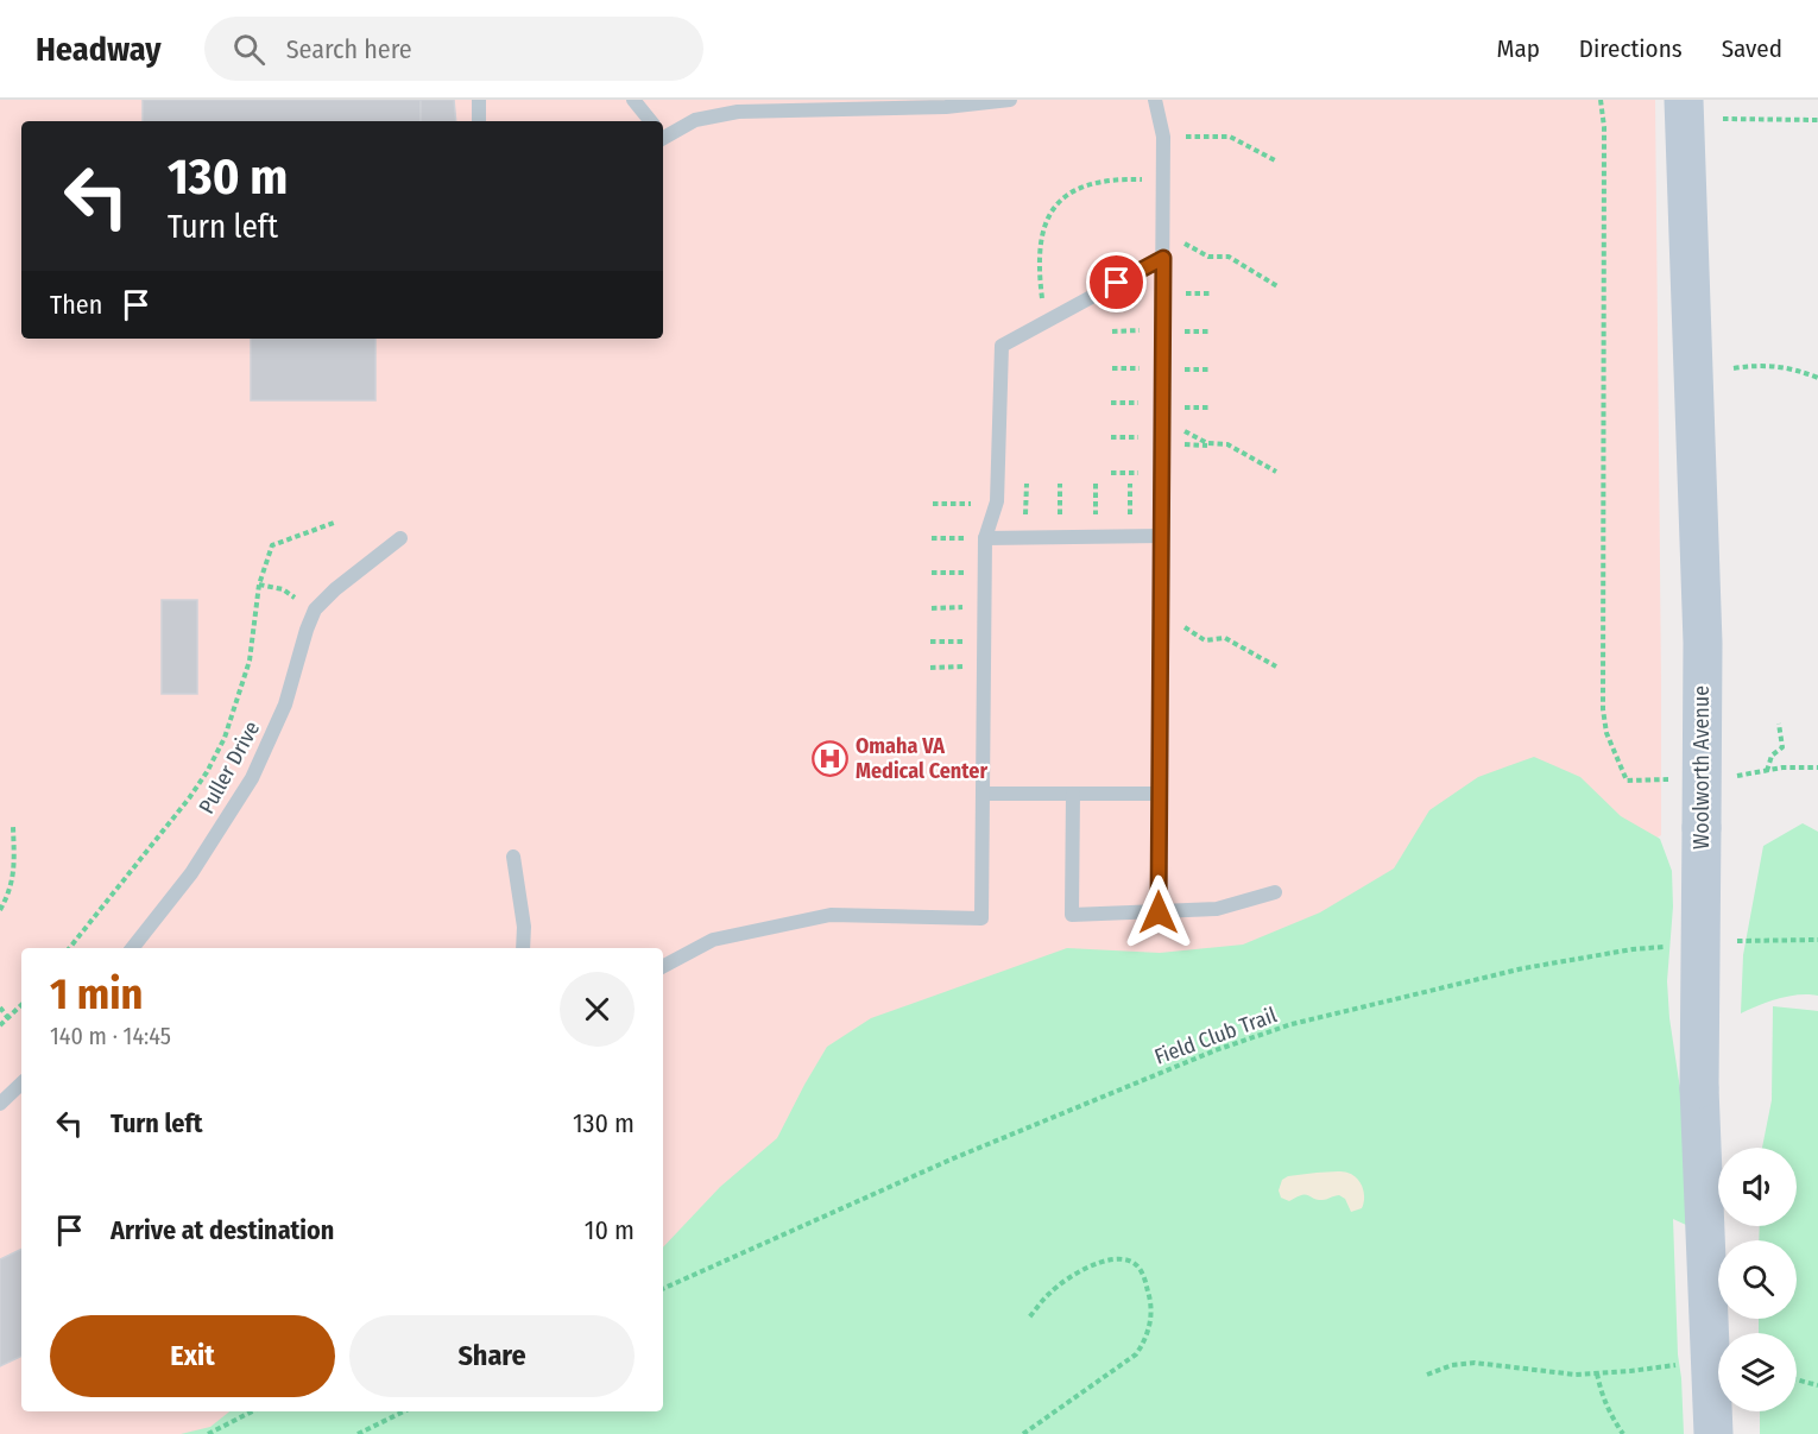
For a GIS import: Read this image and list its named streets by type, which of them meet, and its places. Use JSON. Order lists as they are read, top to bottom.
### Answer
{
  "streets": {
    "street": ["Woolworth Avenue"],
    "lane": ["Puller Drive"],
    "path": ["Field Club Trail"]
  },
  "places": {
    "hospital": ["Omaha VA Medical Center"]
  },
  "page": {
    "header": "Headway",
    "search": "Search here",
    "nav": ["Map", "Directions", "Saved"],
    "turn": ["130 m", "Turn left"],
    "then": "Then",
    "heading": ["1 min", "140 m · 14:45"],
    "list": [
      {
        "name": "Turn left",
        "value": "130 m"
      },
      {
        "name": "Arrive at destination",
        "value": "10 m"
      }
    ],
    "buttons": ["Exit", "Share"]
  }
}
